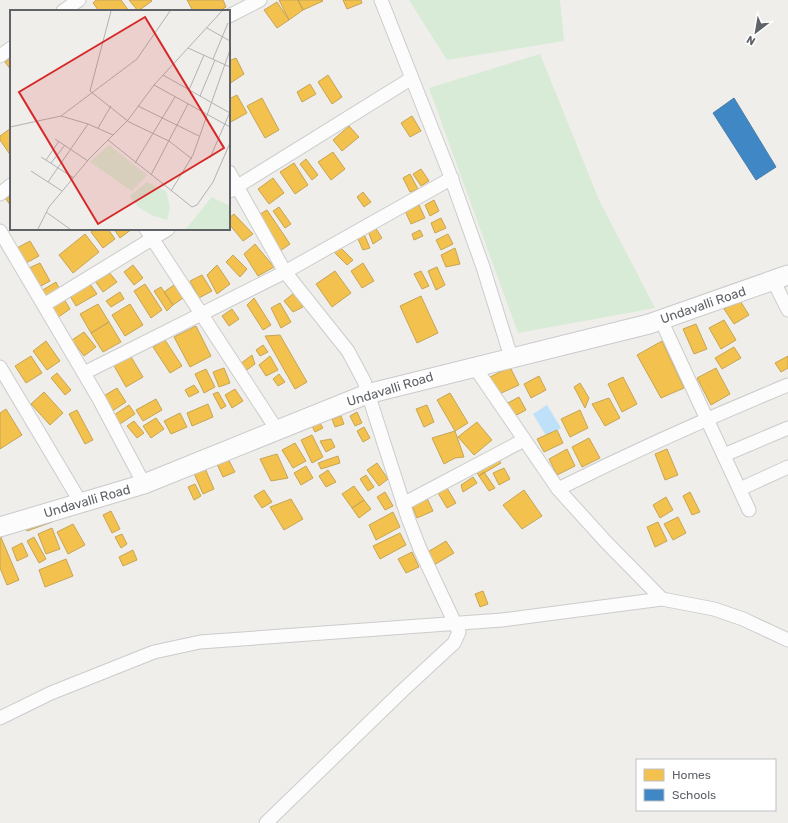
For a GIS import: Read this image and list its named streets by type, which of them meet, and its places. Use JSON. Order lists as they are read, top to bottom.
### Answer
{
  "streets": {
    "main road": ["Undavalli Road"]
  },
  "legend": ["Homes", "Schools"],
  "north": "bottom left"
}
